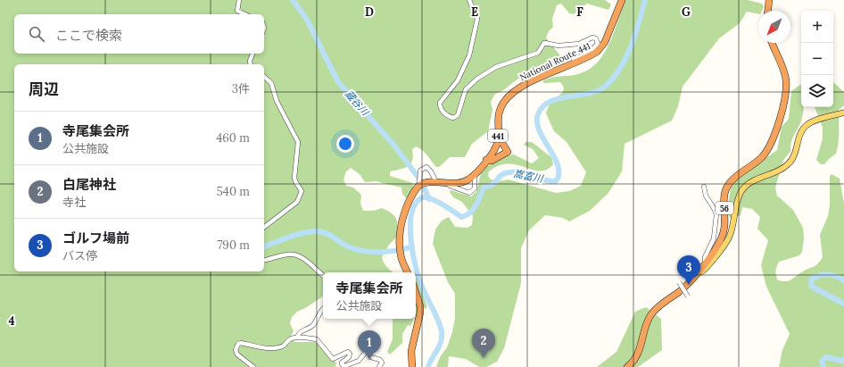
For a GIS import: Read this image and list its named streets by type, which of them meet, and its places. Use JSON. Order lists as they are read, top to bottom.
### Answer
{
  "streets": {
    "highway": ["National Route 441", "441", "56"]
  },
  "water": ["蔵谷川", "嵩富川"],
  "north": "bottom left",
  "page": {
    "map_buttons": ["+", "−"],
    "search": "ここで検索",
    "heading": ["周辺", "3件"],
    "list": [
      {
        "mark": "1",
        "name": "寺尾集会所",
        "note": "公共施設",
        "value": "460 m"
      },
      {
        "mark": "2",
        "name": "白尾神社",
        "note": "寺社",
        "value": "540 m"
      },
      {
        "mark": "3",
        "name": "ゴルフ場前",
        "note": "バス停",
        "value": "790 m"
      }
    ],
    "pins": ["3", "2", "1"],
    "popup": ["寺尾集会所", "公共施設"]
  },
  "grid": {
    "columns": [
      "D",
      "E",
      "F",
      "G"
    ],
    "rows": ["4"]
  }
}
